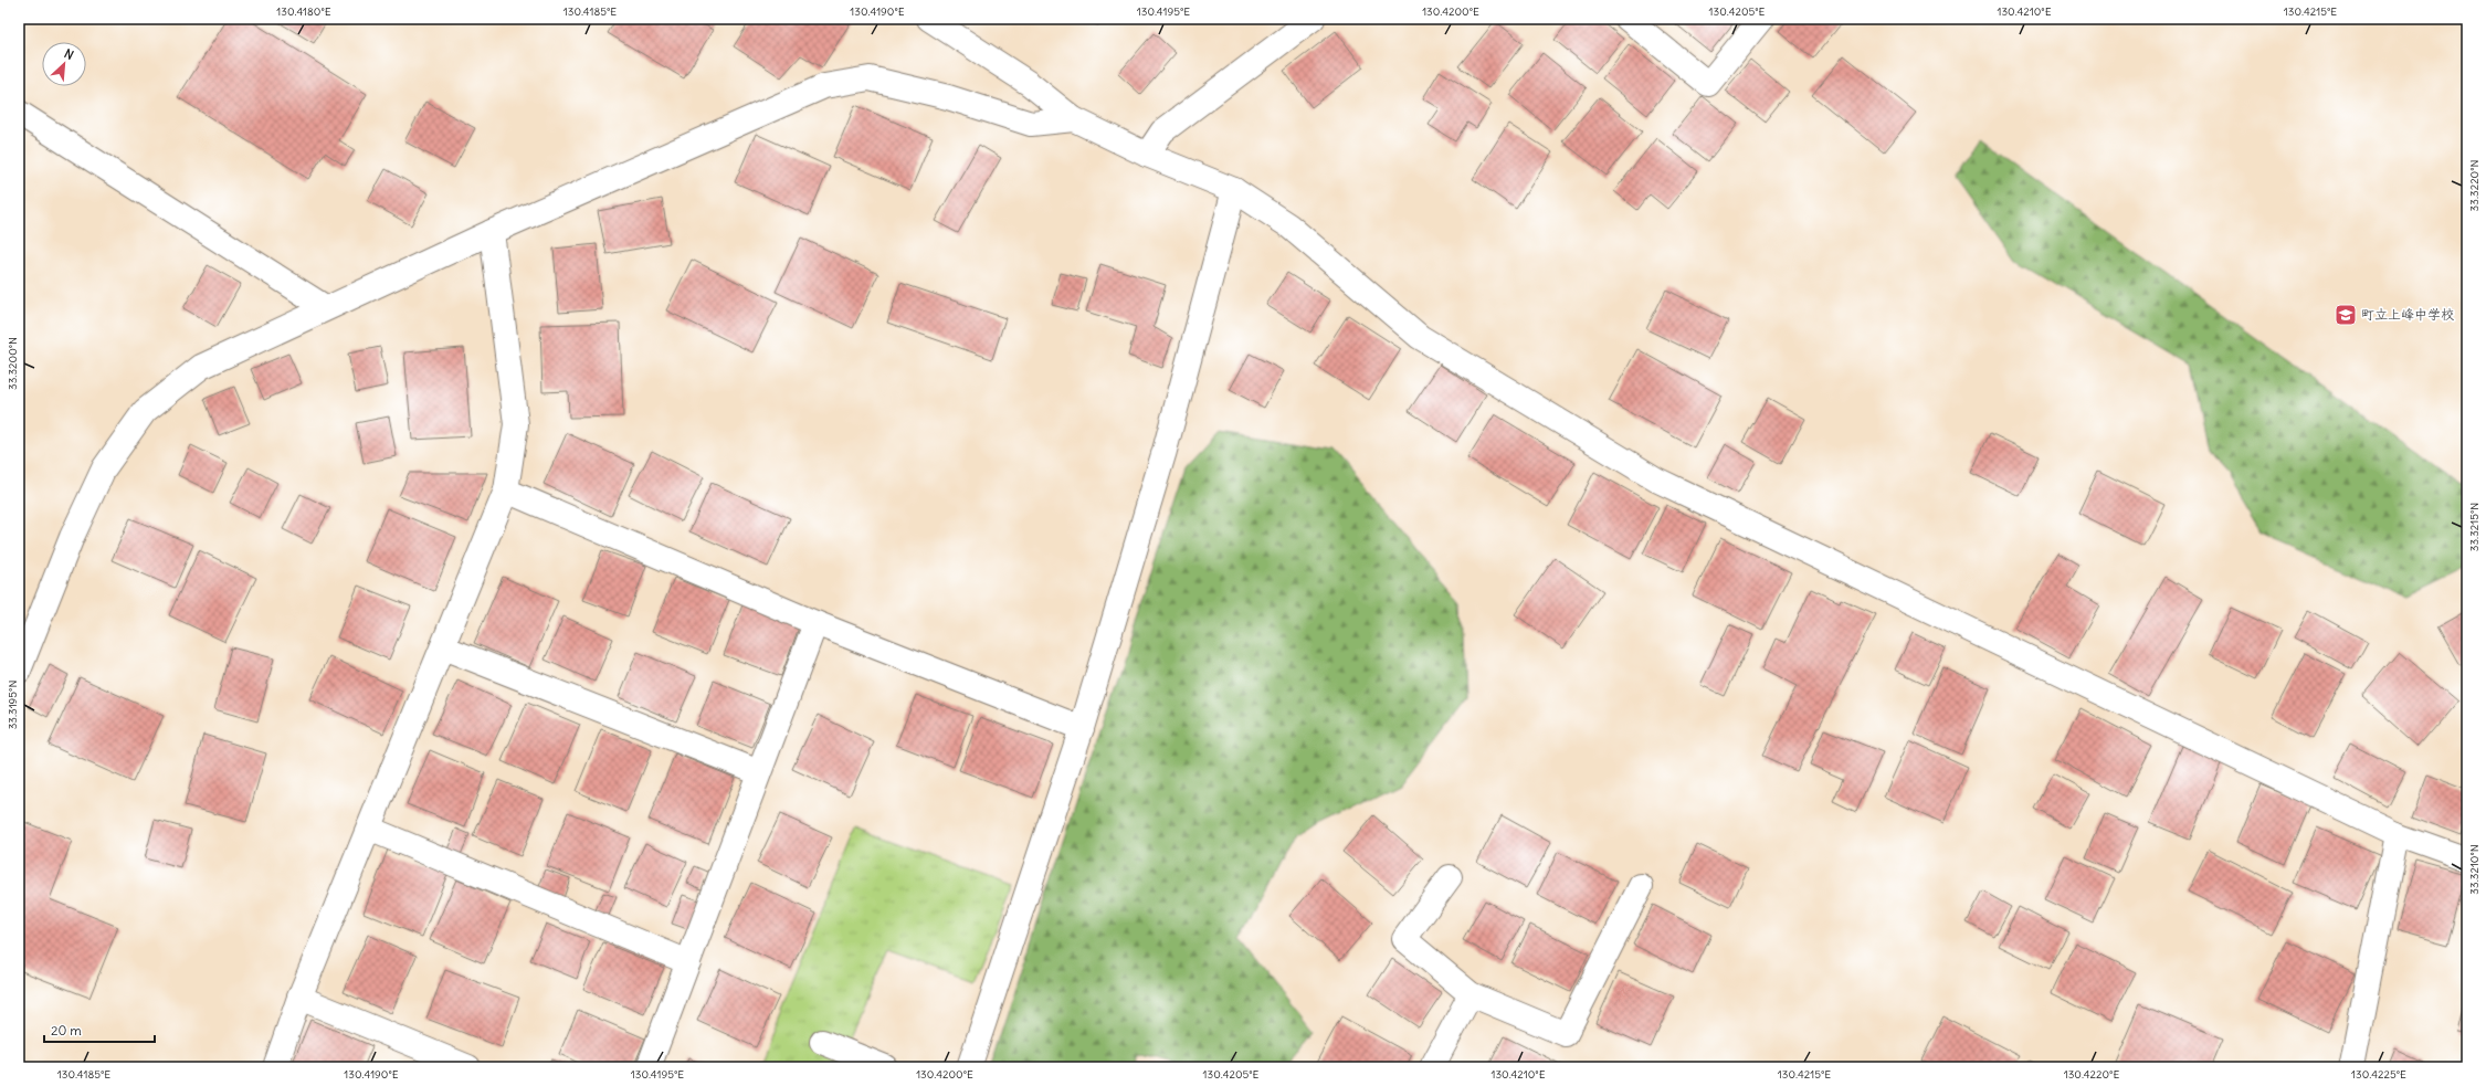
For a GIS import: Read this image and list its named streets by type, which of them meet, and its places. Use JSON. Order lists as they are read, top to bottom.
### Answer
{
  "places": {
    "school or university": ["町立上峰中学校"]
  },
  "scale_bar": "20 m",
  "north": "top right",
  "coordinates": [
    "130.4180°E",
    "130.4185°E",
    "130.4190°E",
    "130.4195°E",
    "130.4200°E",
    "130.4205°E",
    "130.4210°E",
    "130.4215°E",
    "33.3220°N",
    "33.3200°N",
    "33.3215°N",
    "33.3195°N",
    "33.3210°N",
    "130.4220°E",
    "130.4225°E"
  ]
}
